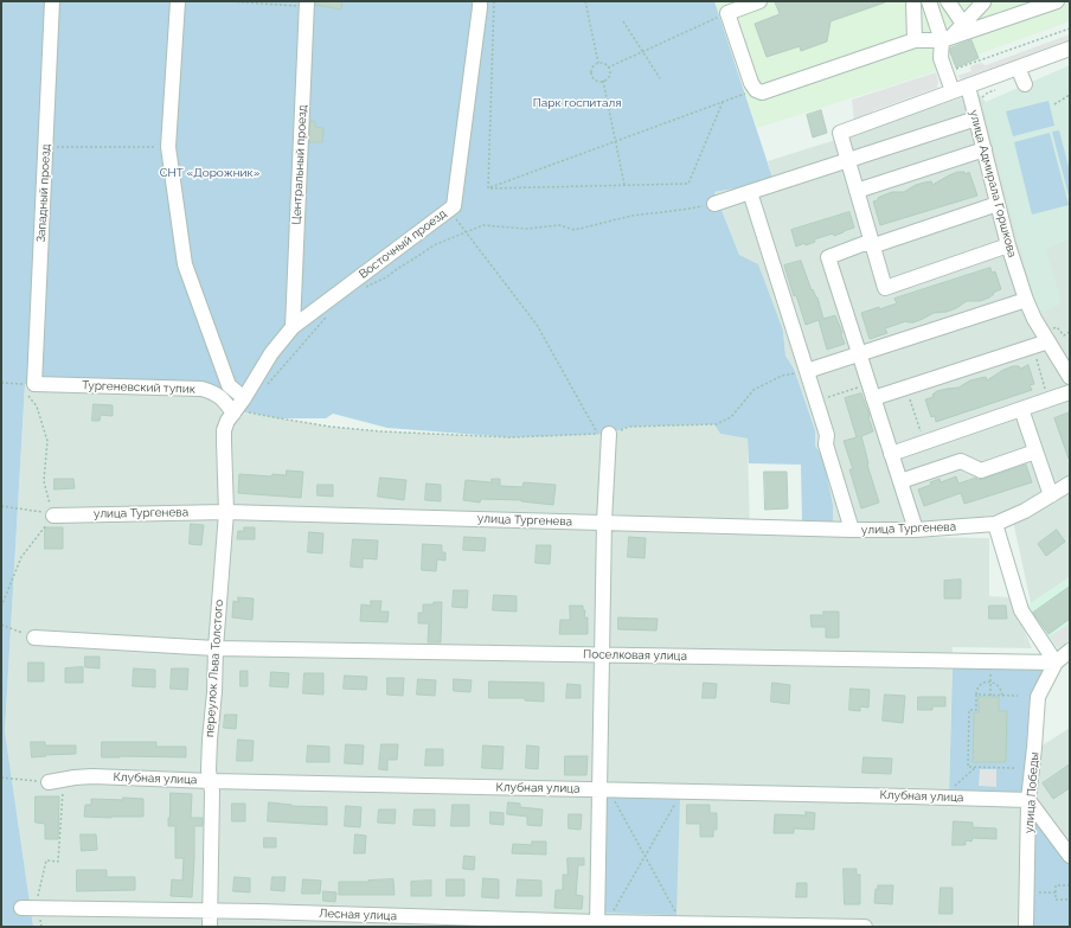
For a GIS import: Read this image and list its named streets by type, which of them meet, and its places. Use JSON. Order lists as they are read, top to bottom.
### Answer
{
  "streets": {
    "street": [
      "Центральный проезд",
      "улица Адмирала Горшкова",
      "Западный проезд",
      "Восточный проезд",
      "Тургеневский тупик",
      "улица Тургенева",
      "Поселковая улица",
      "переулок Льва Толстого",
      "Клубная улица",
      "улица Победы",
      "Лесная улица"
    ]
  },
  "crossings": [
    ["Центральный проезд", "Восточный проезд"],
    ["Западный проезд", "Тургеневский тупик"],
    ["Восточный проезд", "Тургеневский тупик"],
    ["Восточный проезд", "переулок Льва Толстого"],
    ["Тургеневский тупик", "переулок Льва Толстого"],
    ["улица Тургенева", "переулок Льва Толстого"],
    ["Поселковая улица", "переулок Льва Толстого"],
    ["Поселковая улица", "улица Победы"],
    ["переулок Льва Толстого", "Клубная улица"],
    ["переулок Льва Толстого", "Лесная улица"],
    ["Клубная улица", "улица Победы"]
  ],
  "parks": ["Парк госпиталя", "СНТ «Дорожник»"]
}
